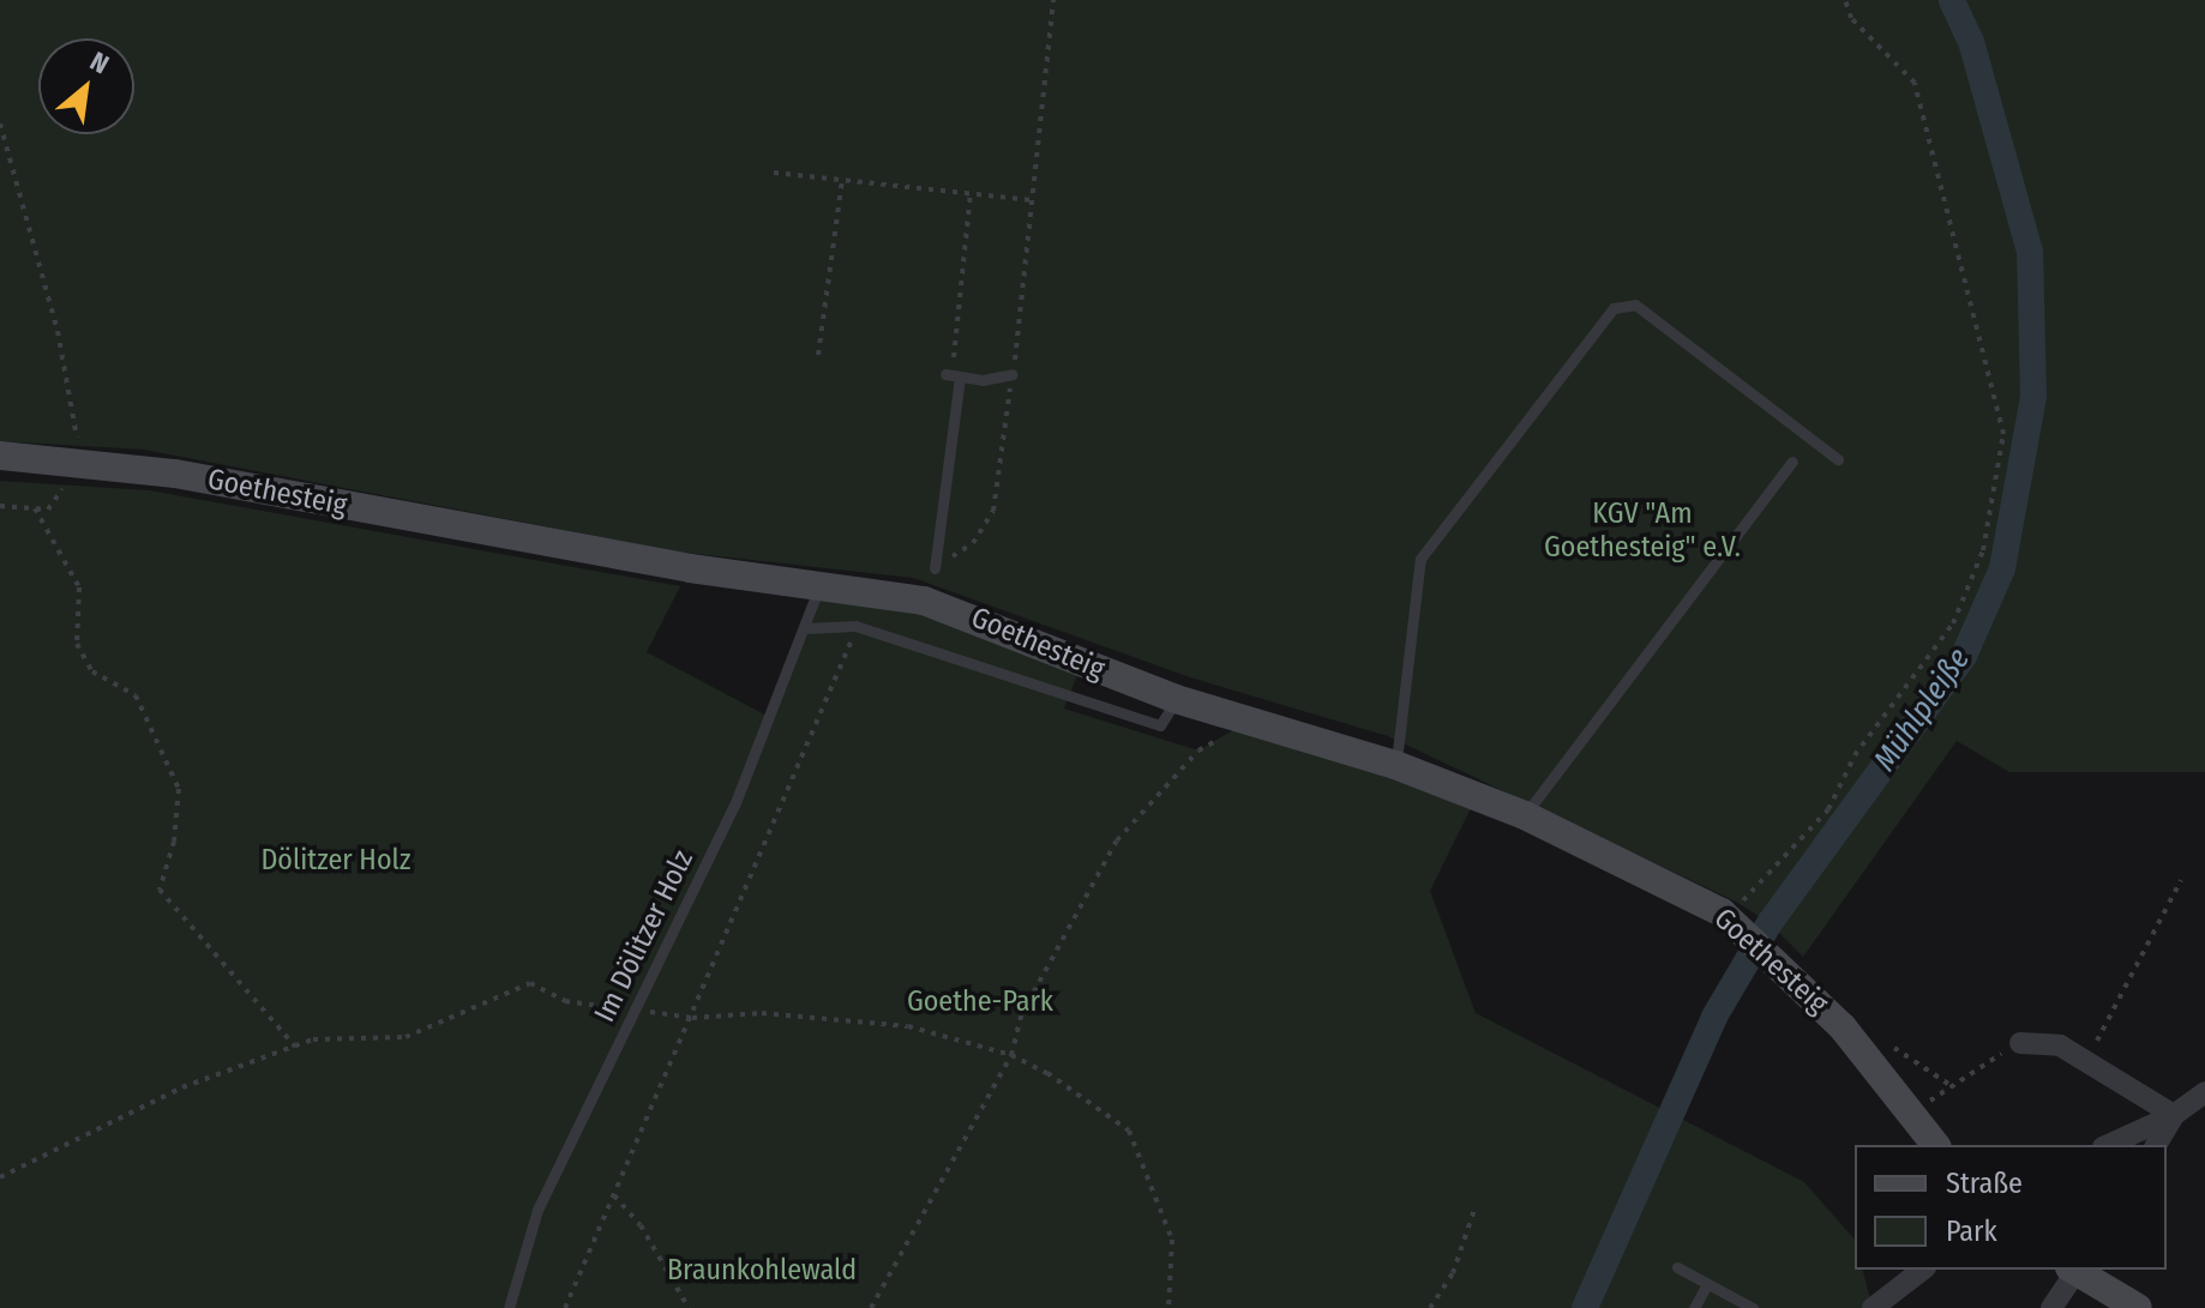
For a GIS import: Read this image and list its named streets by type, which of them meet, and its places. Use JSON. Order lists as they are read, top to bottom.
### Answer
{
  "streets": {
    "main road": ["Goethesteig"],
    "lane": ["Im Dölitzer Holz"]
  },
  "crossings": [
    ["Goethesteig", "Im Dölitzer Holz"]
  ],
  "water": ["Mühlpleiße"],
  "parks": [
    "KGV \"Am Goethesteig\" e.V.",
    "Dölitzer Holz",
    "Goethe-Park",
    "Braunkohlewald"
  ],
  "legend": ["Straße", "Park"],
  "north": "top right"
}
